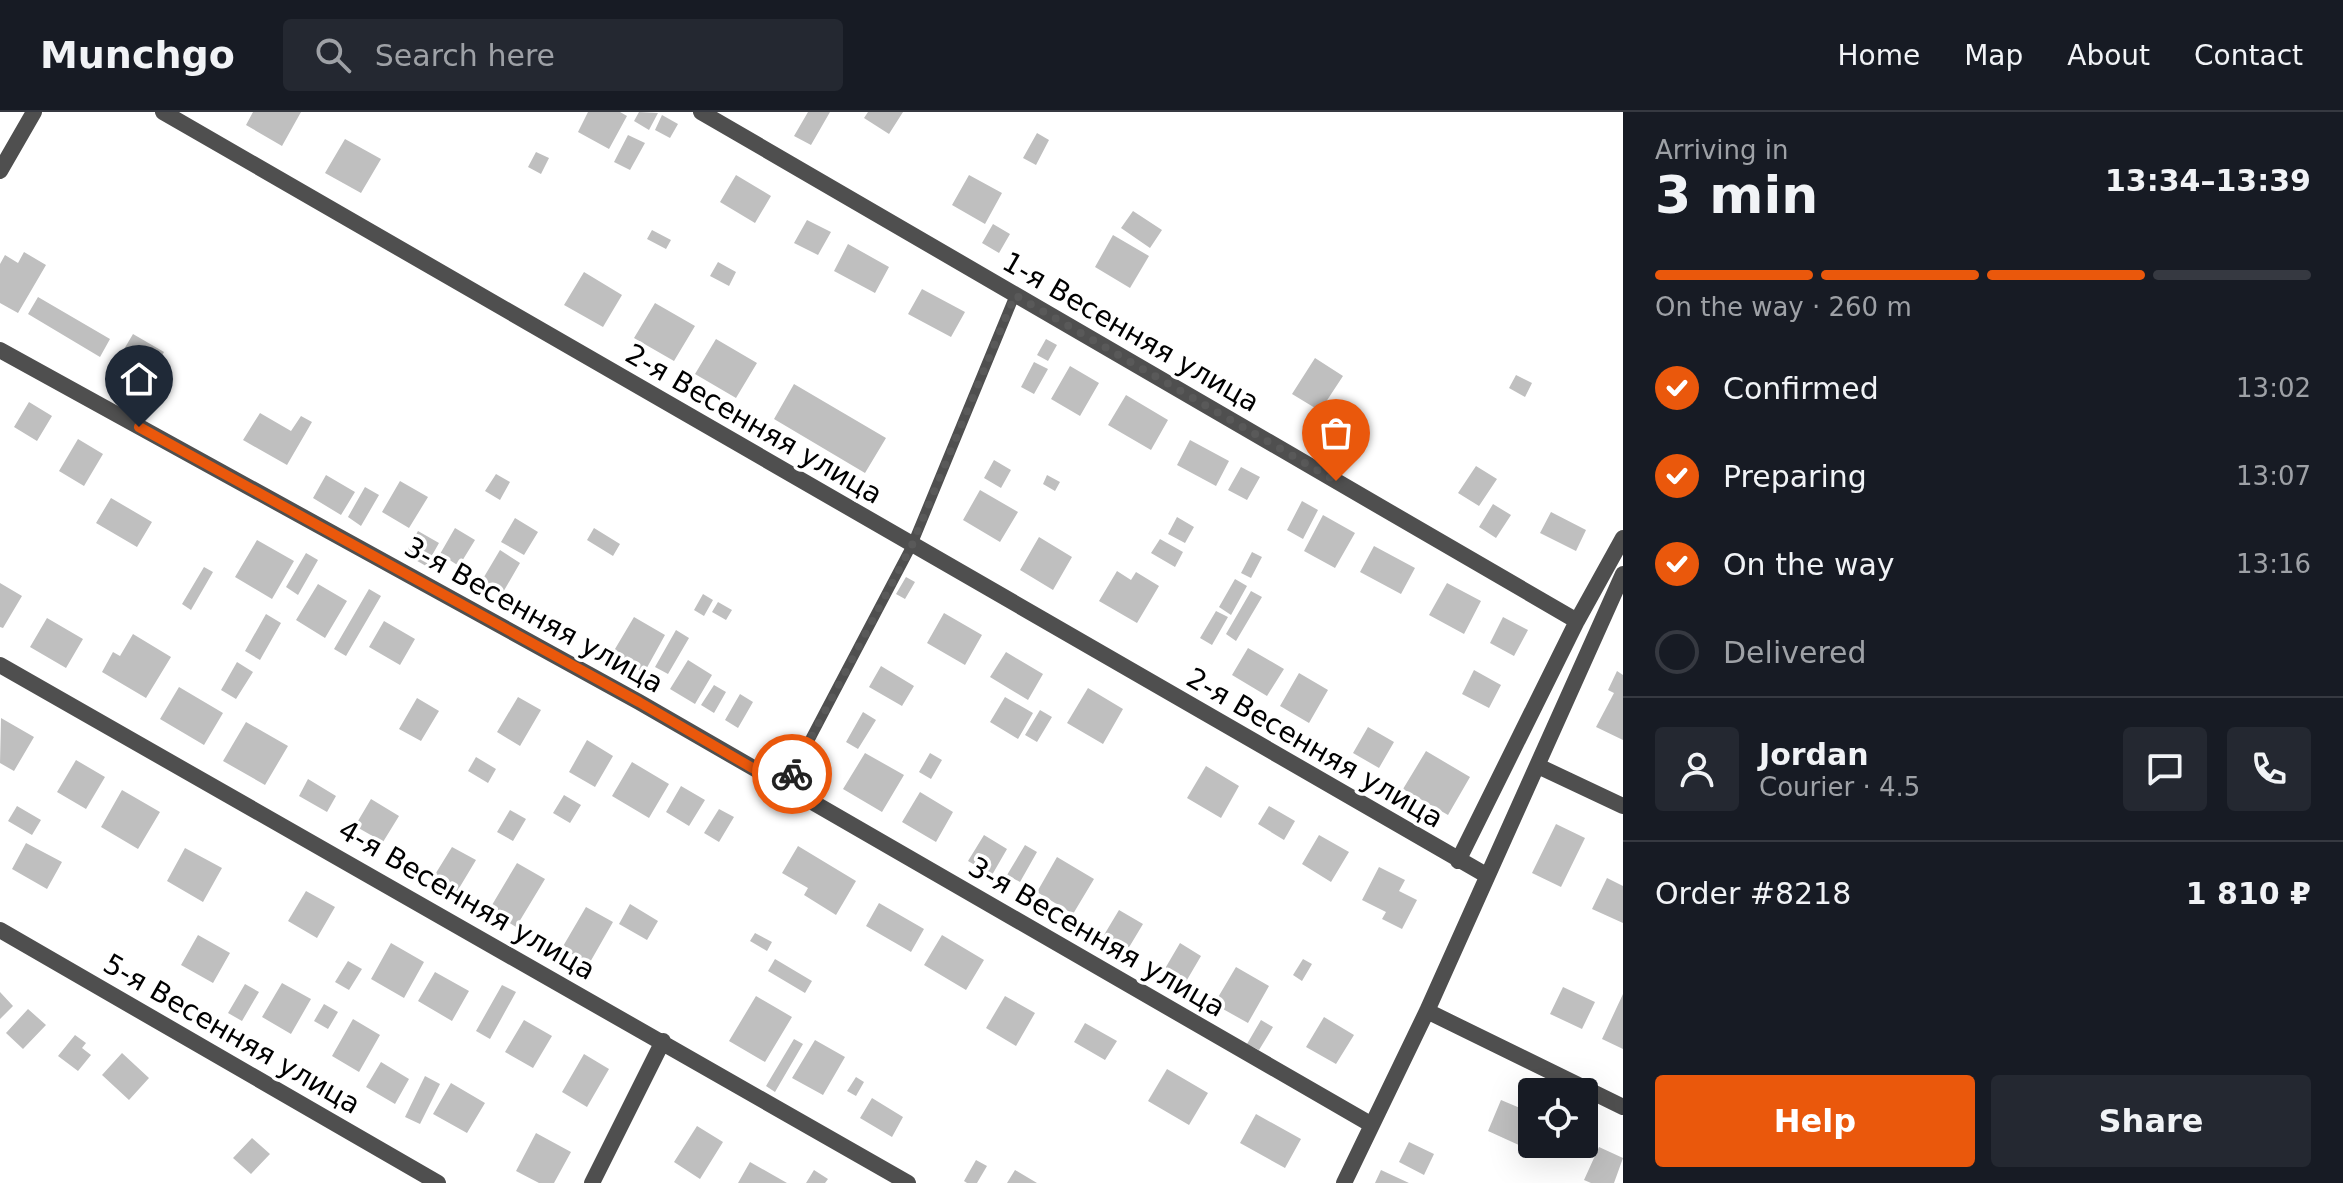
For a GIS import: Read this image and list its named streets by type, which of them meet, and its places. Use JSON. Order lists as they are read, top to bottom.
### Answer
{
  "streets": {
    "street": [
      "1-я Весенняя улица",
      "2-я Весенняя улица",
      "3-я Весенняя улица",
      "4-я Весенняя улица",
      "5-я Весенняя улица"
    ]
  },
  "page": {
    "header": "Munchgo",
    "search": "Search here",
    "nav": [
      "Home",
      "Map",
      "About",
      "Contact"
    ],
    "heading": ["3 min", "Arriving in", "13:34–13:39"],
    "panel": [
      "Jordan",
      "Courier · 4.5",
      "Order #8218",
      "1 810 ₽"
    ],
    "bar": "On the way · 260 m",
    "list": [
      ["Confirmed", "13:02"],
      ["Preparing", "13:07"],
      ["On the way", "13:16"],
      "Delivered"
    ],
    "buttons": ["Help", "Share"]
  }
}
